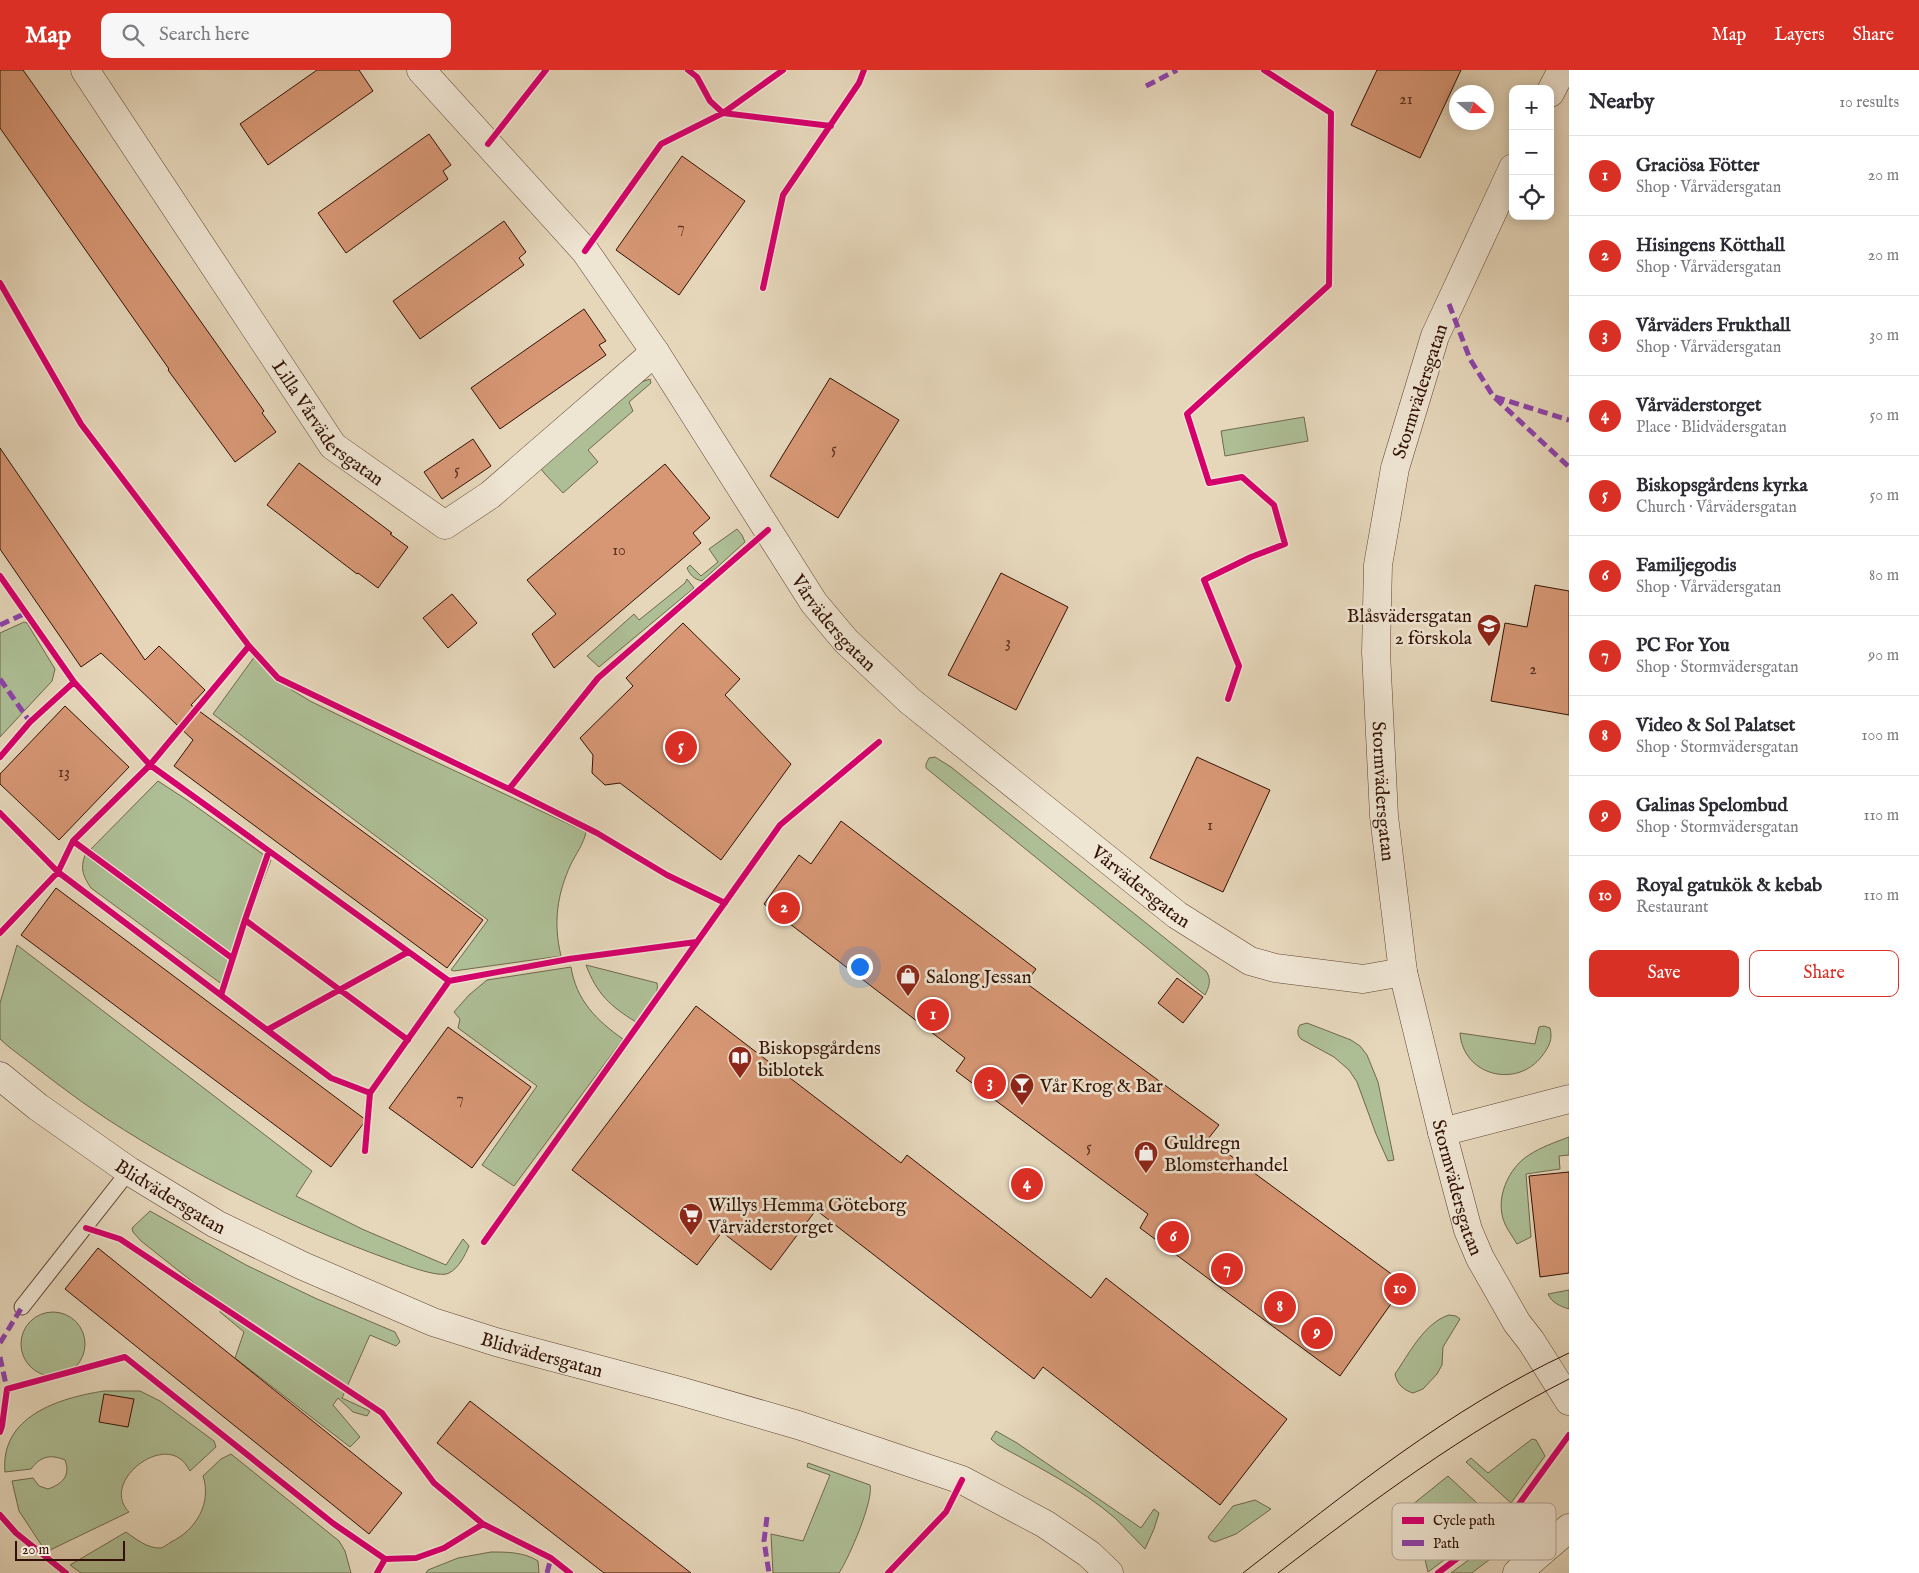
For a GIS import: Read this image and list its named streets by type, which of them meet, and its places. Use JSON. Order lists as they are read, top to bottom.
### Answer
{
  "streets": {
    "street": [
      "Stormvädersgatan",
      "Lilla Vårvädersgatan",
      "Vårvädersgatan",
      "Blidvädersgatan"
    ]
  },
  "crossings": [
    ["Stormvädersgatan", "Vårvädersgatan"],
    ["Lilla Vårvädersgatan", "Vårvädersgatan"]
  ],
  "places": {
    "school or university": ["Blåsvädersgatan 2 förskola"],
    "shop": ["Salong Jessan", "Guldregn Blomsterhandel"],
    "library": ["Biskopsgårdens biblotek"],
    "bar": ["Vår Krog & Bar"],
    "supermarket": ["Willys Hemma Göteborg Vårväderstorget"]
  },
  "house_numbers": [
    "21",
    "7",
    "5",
    "5",
    "10",
    "3",
    "2",
    "13",
    "1",
    "7",
    "5"
  ],
  "legend": ["Cycle path", "Path"],
  "scale_bar": "20 m",
  "north": "right",
  "page": {
    "header": "Map",
    "search": "Search here",
    "nav": ["Map", "Layers", "Share"],
    "heading": ["Nearby", "10 results"],
    "map_buttons": ["+", "−"],
    "list": [
      {
        "mark": "1",
        "name": "Graciösa Fötter",
        "note": "Shop · Vårvädersgatan",
        "value": "20 m"
      },
      {
        "mark": "2",
        "name": "Hisingens Kötthall",
        "note": "Shop · Vårvädersgatan",
        "value": "20 m"
      },
      {
        "mark": "3",
        "name": "Vårväders Frukthall",
        "note": "Shop · Vårvädersgatan",
        "value": "30 m"
      },
      {
        "mark": "4",
        "name": "Vårväderstorget",
        "note": "Place · Blidvädersgatan",
        "value": "50 m"
      },
      {
        "mark": "5",
        "name": "Biskopsgårdens kyrka",
        "note": "Church · Vårvädersgatan",
        "value": "50 m"
      },
      {
        "mark": "6",
        "name": "Familjegodis",
        "note": "Shop · Vårvädersgatan",
        "value": "80 m"
      },
      {
        "mark": "7",
        "name": "PC For You",
        "note": "Shop · Stormvädersgatan",
        "value": "90 m"
      },
      {
        "mark": "8",
        "name": "Video & Sol Palatset",
        "note": "Shop · Stormvädersgatan",
        "value": "100 m"
      },
      {
        "mark": "9",
        "name": "Galinas Spelombud",
        "note": "Shop · Stormvädersgatan",
        "value": "110 m"
      },
      {
        "mark": "10",
        "name": "Royal gatukök & kebab",
        "note": "Restaurant",
        "value": "110 m"
      }
    ],
    "pins": [
      "5",
      "2",
      "1",
      "3",
      "4",
      "6",
      "7",
      "10",
      "8",
      "9"
    ],
    "buttons": ["Save", "Share"],
    "scale": "20 m"
  }
}
